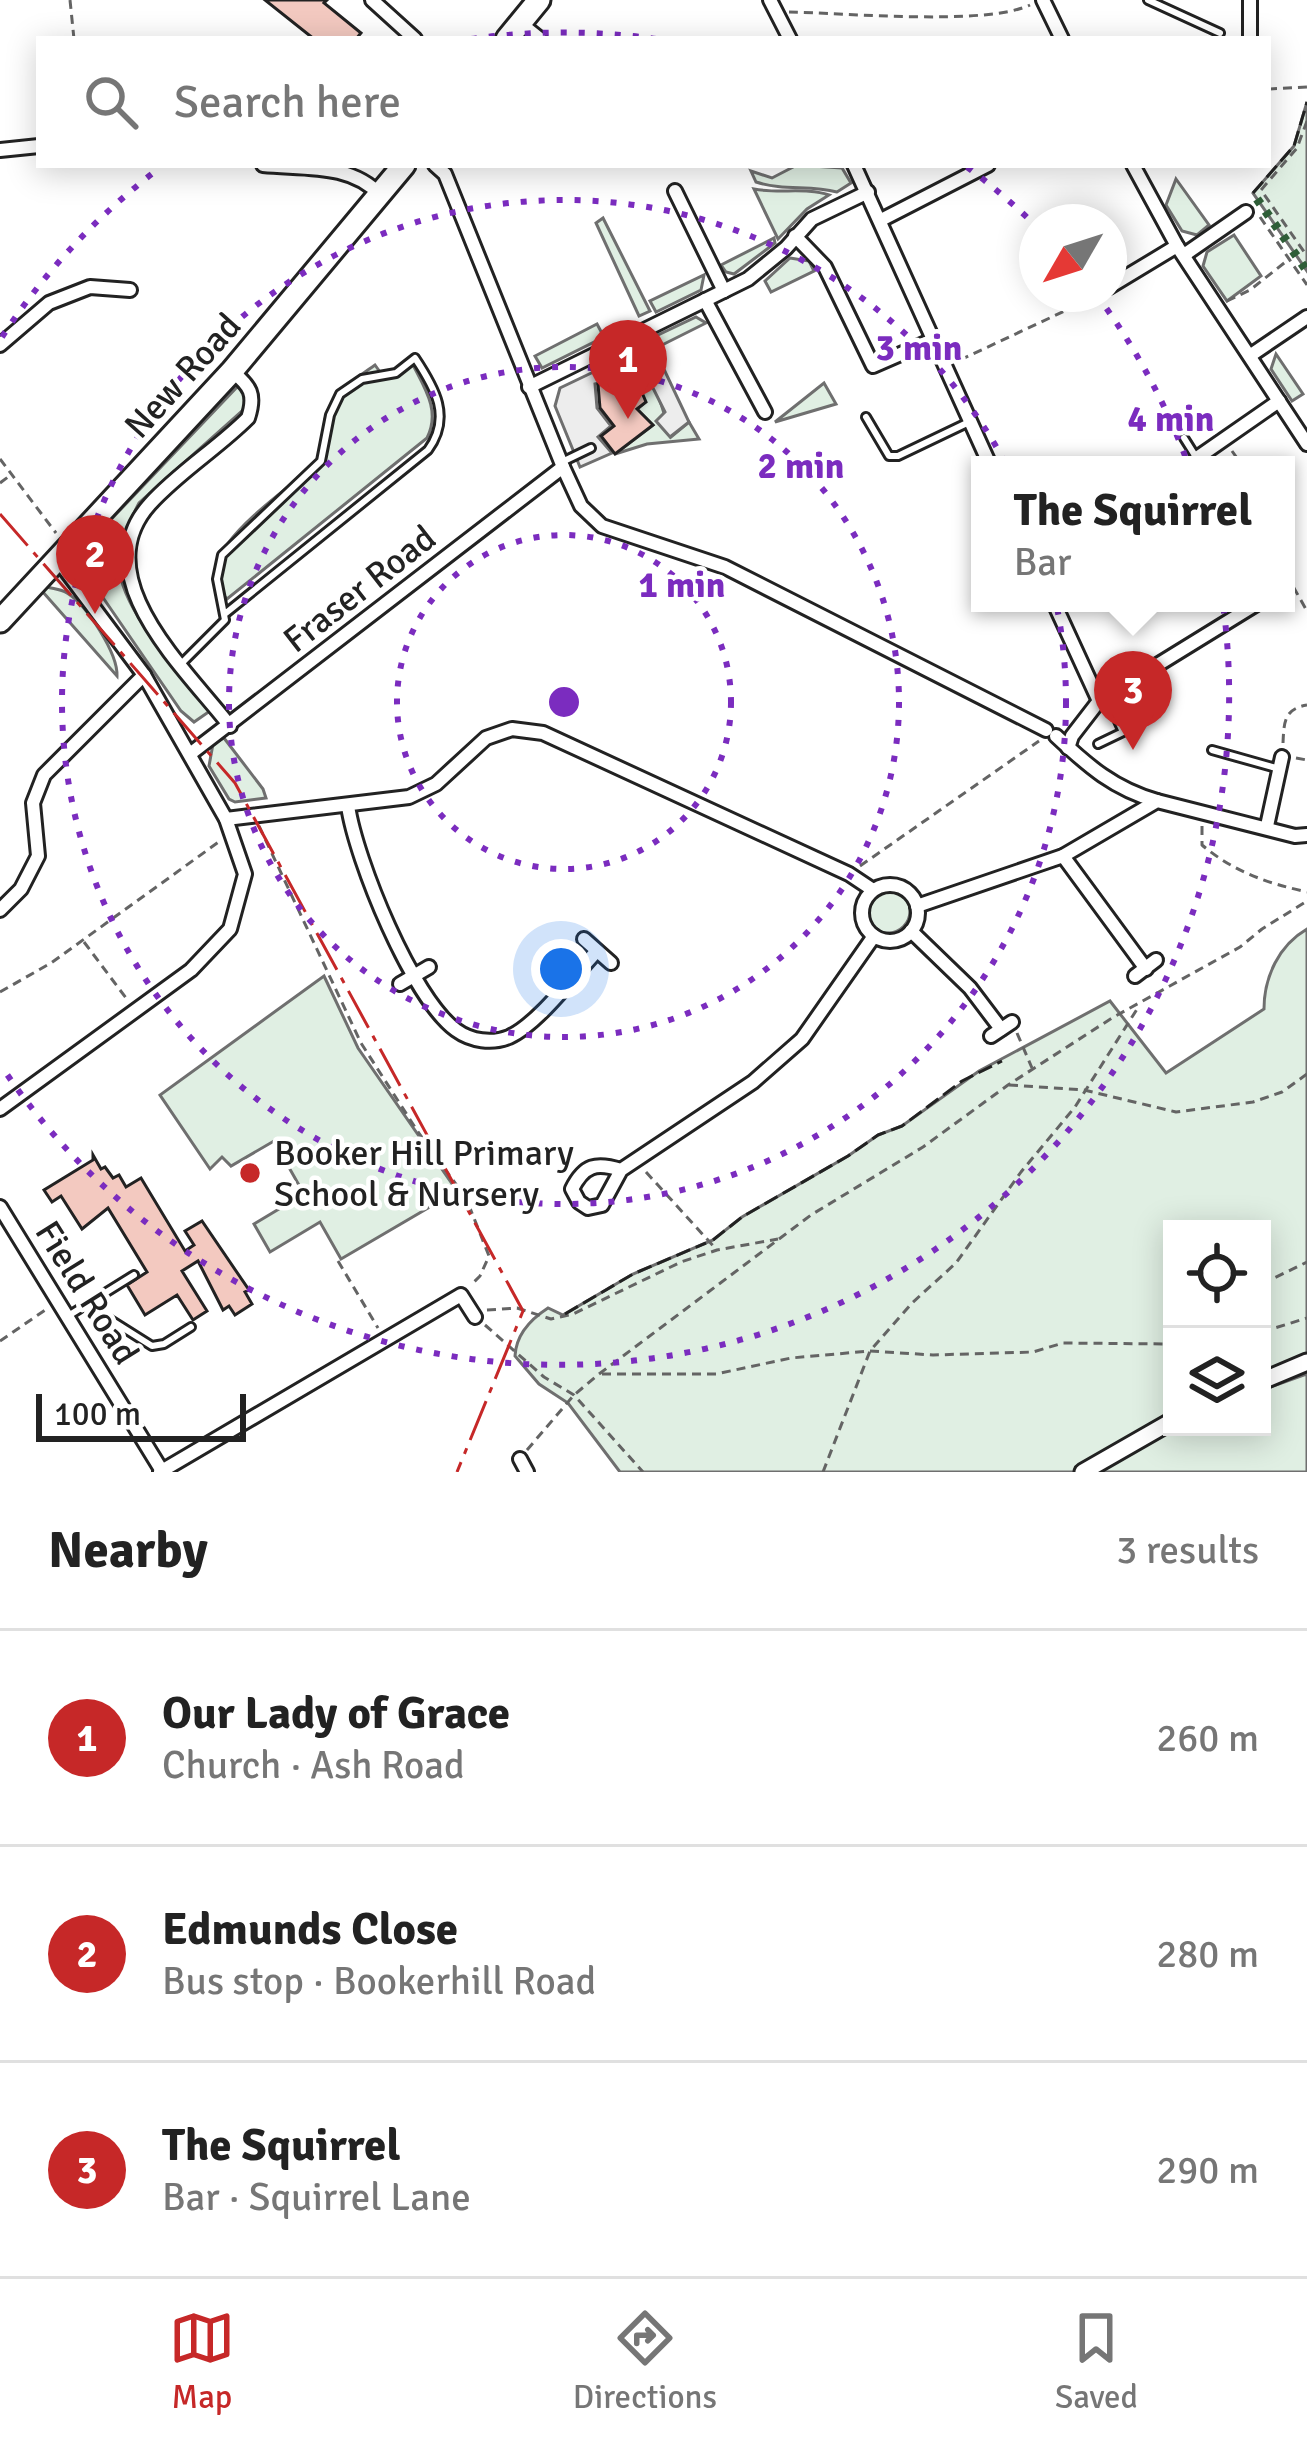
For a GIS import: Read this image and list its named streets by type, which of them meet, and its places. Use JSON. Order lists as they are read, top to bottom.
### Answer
{
  "streets": {
    "highway": ["New Road"],
    "street": ["Fraser Road", "Field Road"]
  },
  "places": ["Booker Hill Primary School & Nursery"],
  "scale_bar": "100 m",
  "north": "bottom left",
  "page": {
    "search": "Search here",
    "pins": ["1", "2", "3"],
    "popup": ["The Squirrel", "Bar"],
    "scale": "100 m",
    "heading": ["Nearby", "3 results"],
    "list": [
      {
        "mark": "1",
        "name": "Our Lady of Grace",
        "note": "Church · Ash Road",
        "value": "260 m"
      },
      {
        "mark": "2",
        "name": "Edmunds Close",
        "note": "Bus stop · Bookerhill Road",
        "value": "280 m"
      },
      {
        "mark": "3",
        "name": "The Squirrel",
        "note": "Bar · Squirrel Lane",
        "value": "290 m"
      }
    ],
    "nav": ["Map", "Directions", "Saved"]
  },
  "rings": [
    "3 min",
    "4 min",
    "2 min",
    "1 min"
  ]
}
